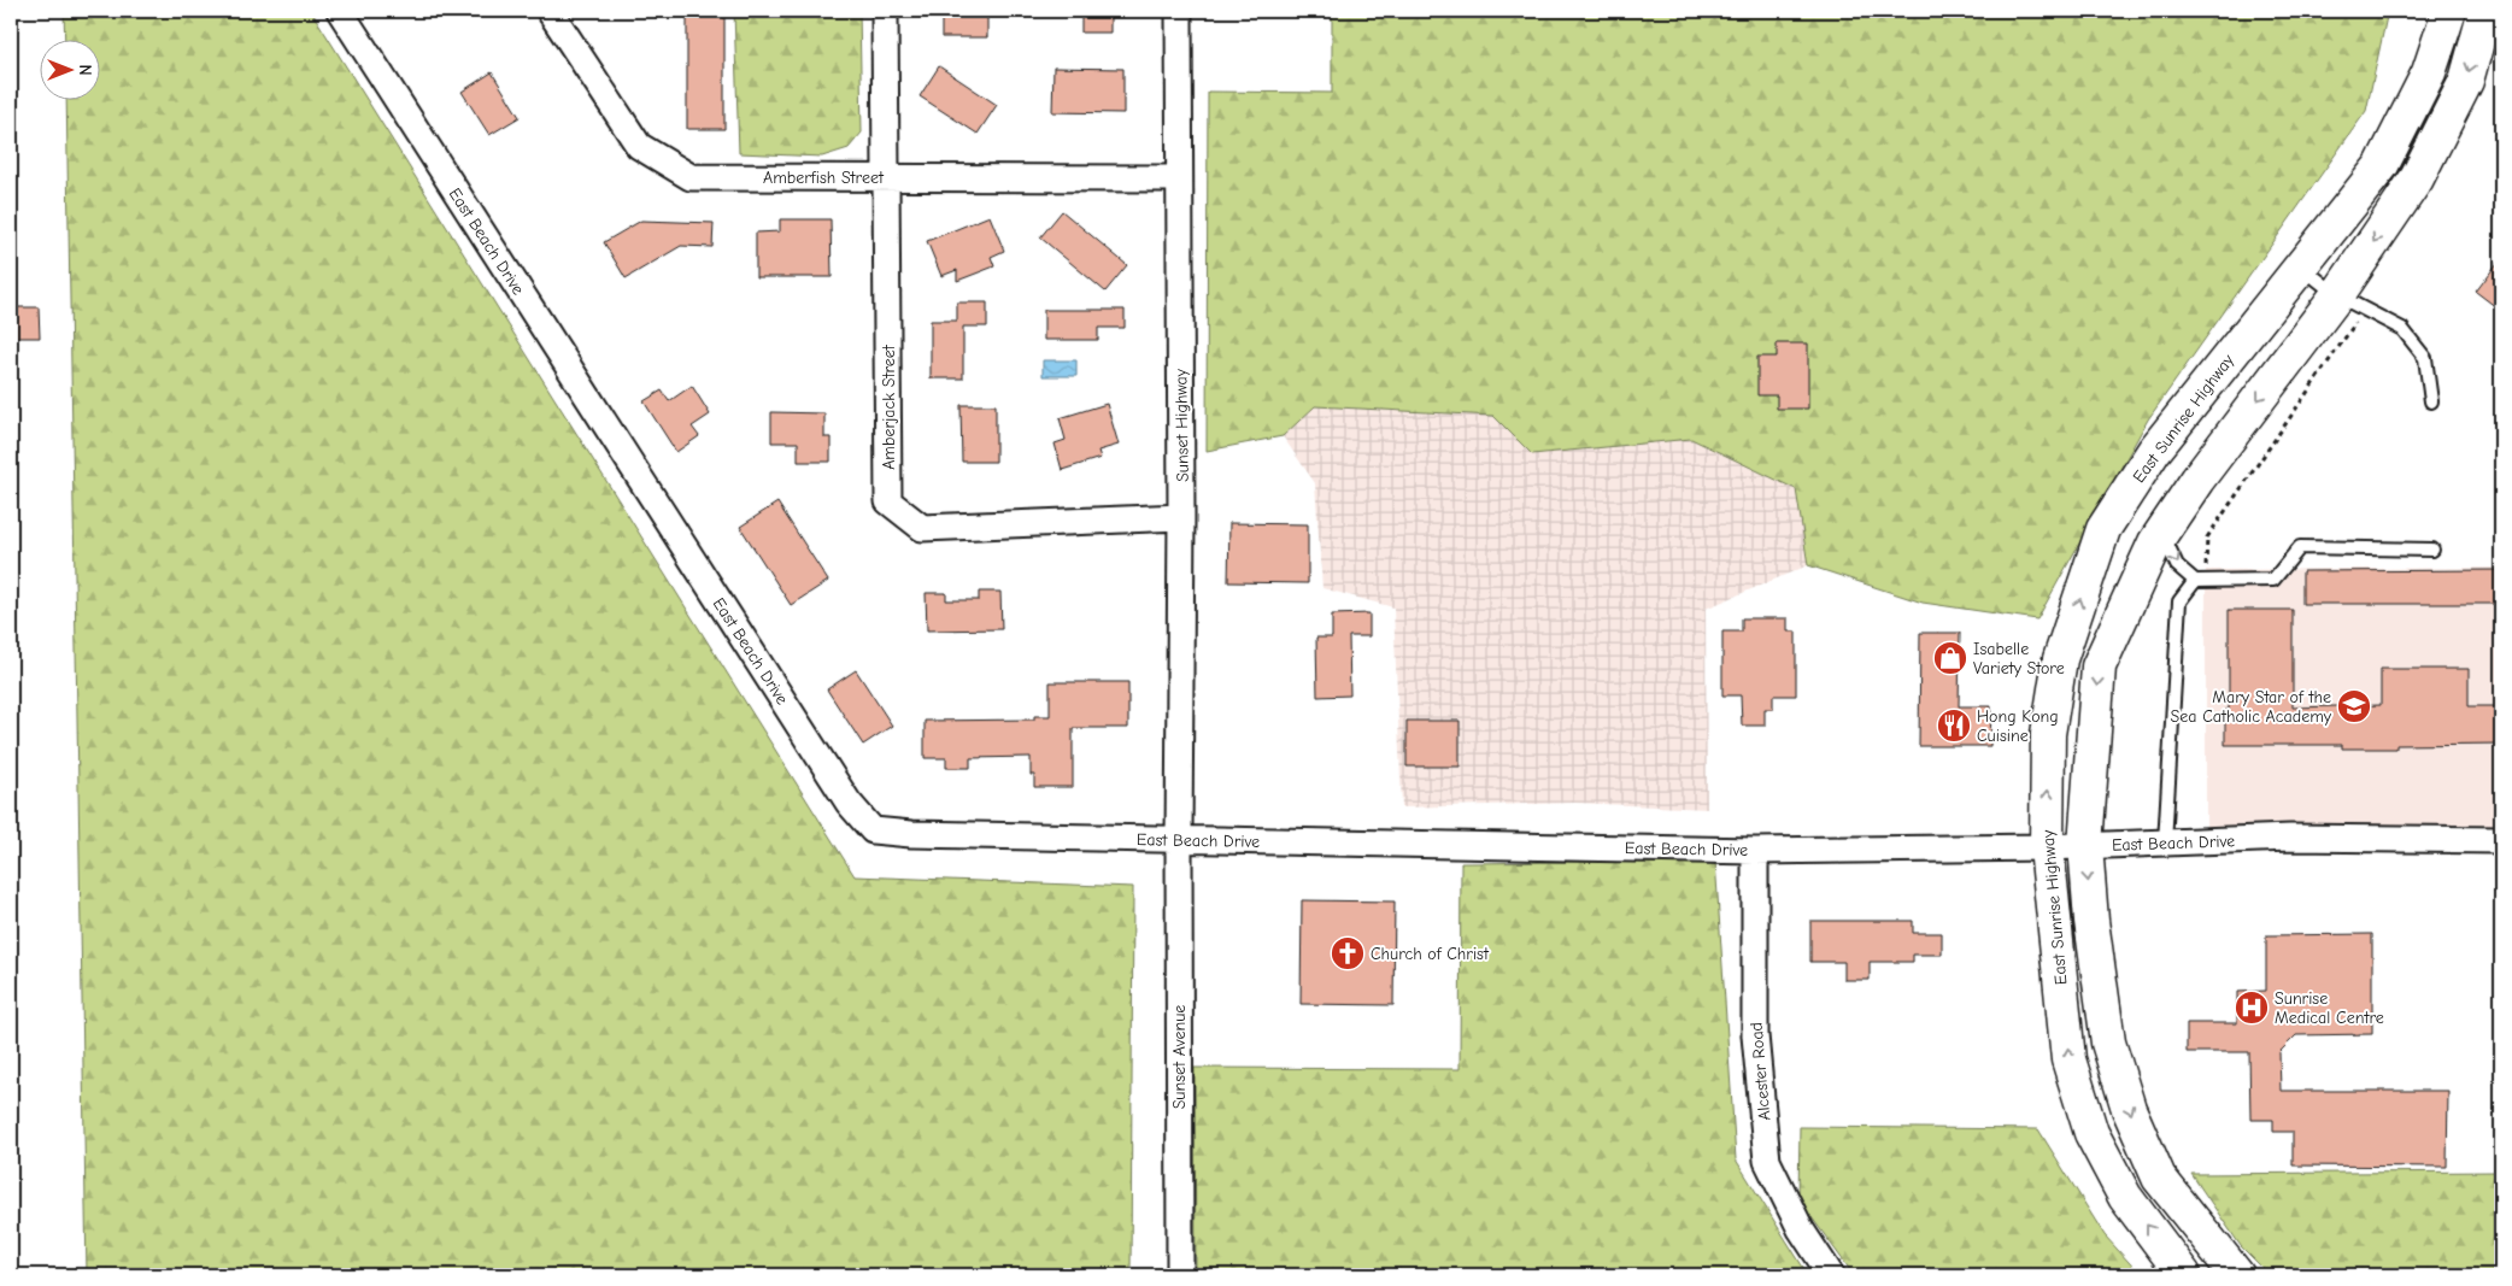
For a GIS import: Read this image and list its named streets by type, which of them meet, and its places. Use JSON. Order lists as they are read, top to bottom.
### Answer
{
  "streets": {
    "main road": ["East Sunrise Highway"],
    "street": [
      "Amberfish Street",
      "East Beach Drive",
      "Amberjack Street",
      "Sunset Highway",
      "Sunset Avenue",
      "Alcester Road"
    ]
  },
  "crossings": [
    ["Amberfish Street", "Amberjack Street"],
    ["Amberfish Street", "Sunset Highway"],
    ["East Beach Drive", "East Sunrise Highway"],
    ["East Beach Drive", "Sunset Highway"],
    ["East Beach Drive", "Sunset Avenue"],
    ["East Beach Drive", "Alcester Road"],
    ["Amberjack Street", "Sunset Highway"],
    ["Sunset Highway", "Sunset Avenue"]
  ],
  "one_way": ["East Sunrise Highway"],
  "places": {
    "shop": ["Isabelle Variety Store"],
    "school or university": ["Mary Star of the Sea Catholic Academy"],
    "restaurant": ["Hong Kong Cuisine"],
    "church": ["Church of Christ"],
    "hospital": ["Sunrise Medical Centre"]
  },
  "north": "right"
}
